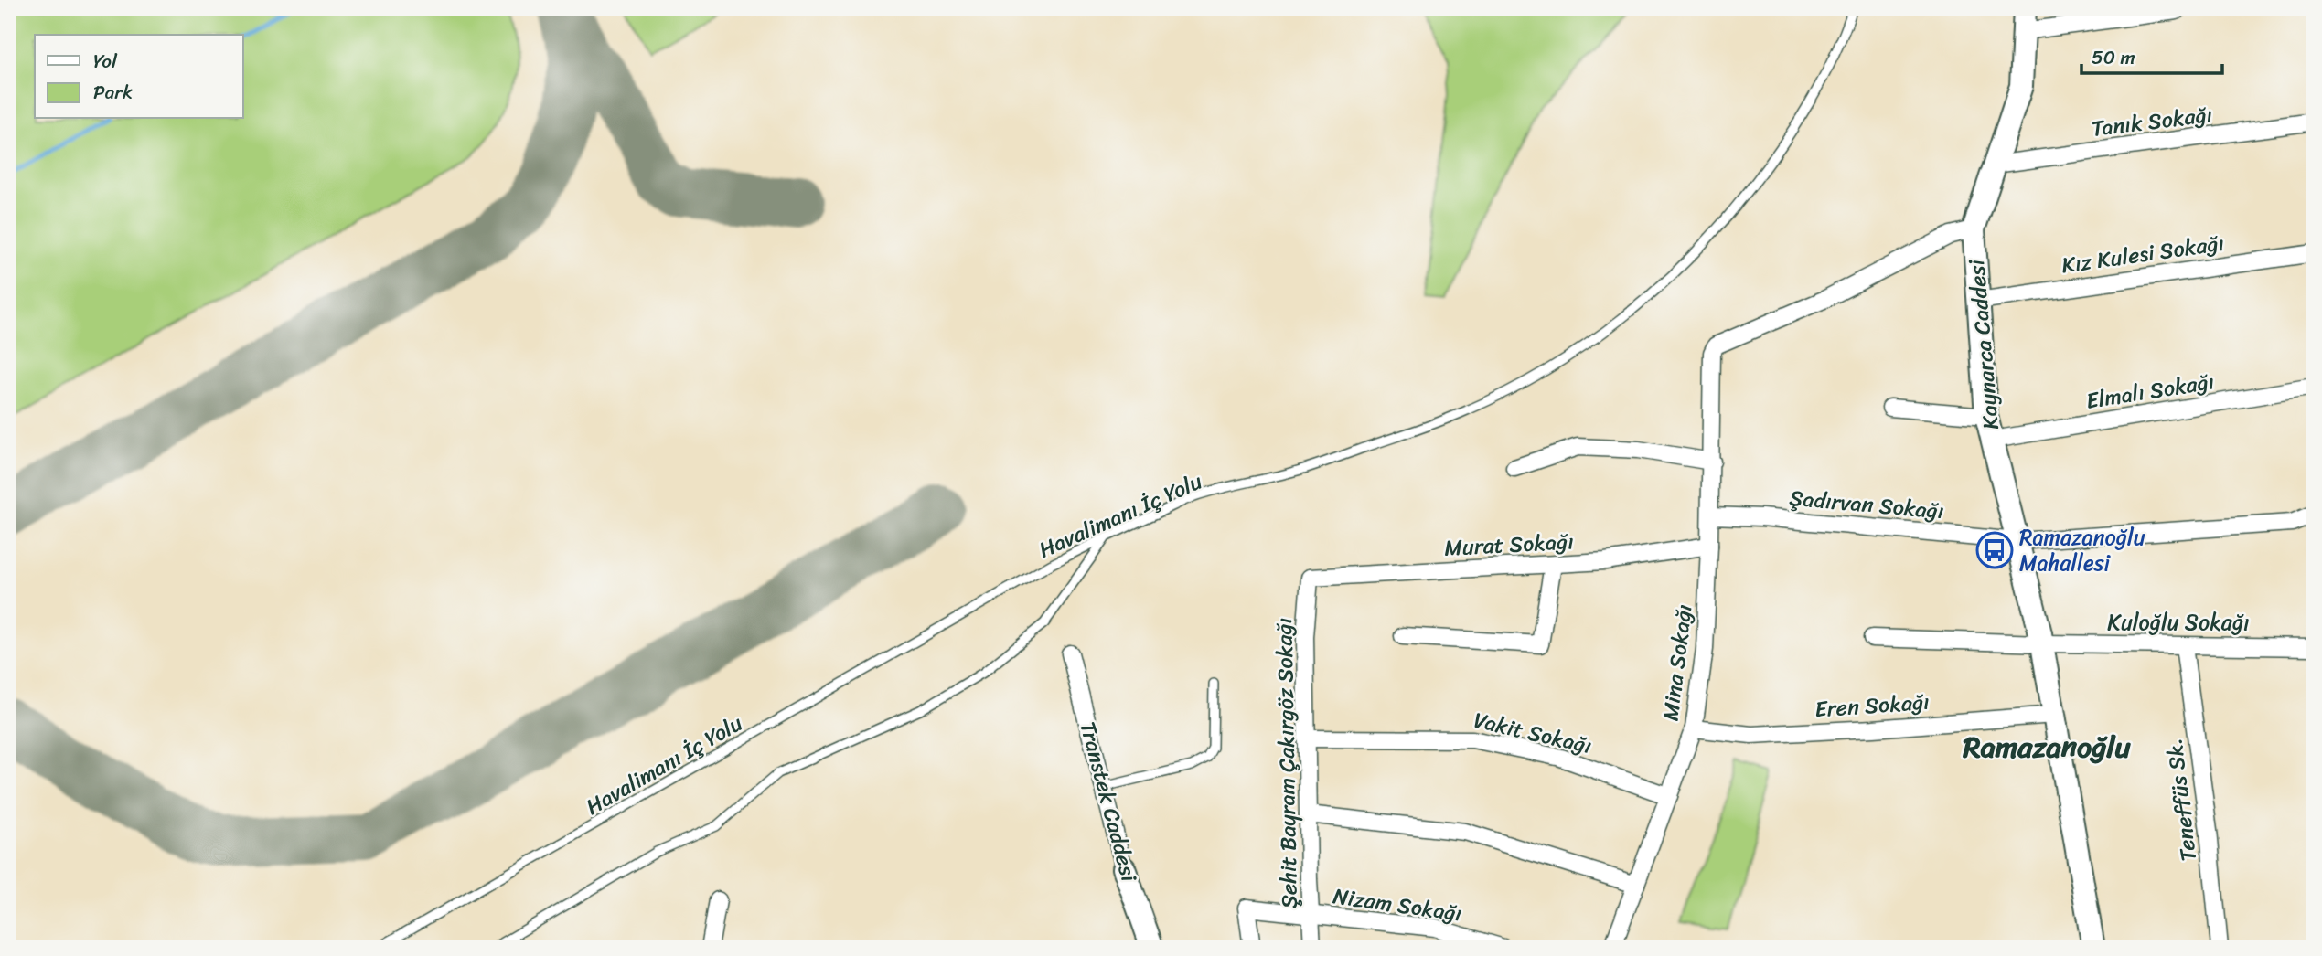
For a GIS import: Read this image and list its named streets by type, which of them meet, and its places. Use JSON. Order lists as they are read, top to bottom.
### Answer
{
  "streets": {
    "main road": ["Kaynarca Caddesi", "Transtek Caddesi"],
    "street": [
      "Tanık Sokağı",
      "Kız Kulesi Sokağı",
      "Elmalı Sokağı",
      "Şadırvan Sokağı",
      "Murat Sokağı",
      "Kuloğlu Sokağı",
      "Mina Sokağı",
      "Eren Sokağı",
      "Vakit Sokağı",
      "Şehit Bayram Çakırgöz Sokağı",
      "Teneffüs Sk.",
      "Nizam Sokağı"
    ],
    "lane": ["Havalimanı İç Yolu"]
  },
  "crossings": [
    ["Tanık Sokağı", "Kaynarca Caddesi"],
    ["Kız Kulesi Sokağı", "Kaynarca Caddesi"],
    ["Kaynarca Caddesi", "Elmalı Sokağı"],
    ["Kaynarca Caddesi", "Şadırvan Sokağı"],
    ["Kaynarca Caddesi", "Kuloğlu Sokağı"],
    ["Kaynarca Caddesi", "Mina Sokağı"],
    ["Kaynarca Caddesi", "Eren Sokağı"],
    ["Şadırvan Sokağı", "Mina Sokağı"],
    ["Murat Sokağı", "Mina Sokağı"],
    ["Murat Sokağı", "Şehit Bayram Çakırgöz Sokağı"],
    ["Kuloğlu Sokağı", "Teneffüs Sk."],
    ["Mina Sokağı", "Eren Sokağı"],
    ["Mina Sokağı", "Vakit Sokağı"],
    ["Vakit Sokağı", "Şehit Bayram Çakırgöz Sokağı"],
    ["Şehit Bayram Çakırgöz Sokağı", "Nizam Sokağı"]
  ],
  "districts": ["Ramazanoğlu"],
  "places": {
    "bus stop": ["Ramazanoğlu Mahallesi"]
  },
  "legend": ["Yol", "Park"],
  "scale_bar": "50 m"
}
